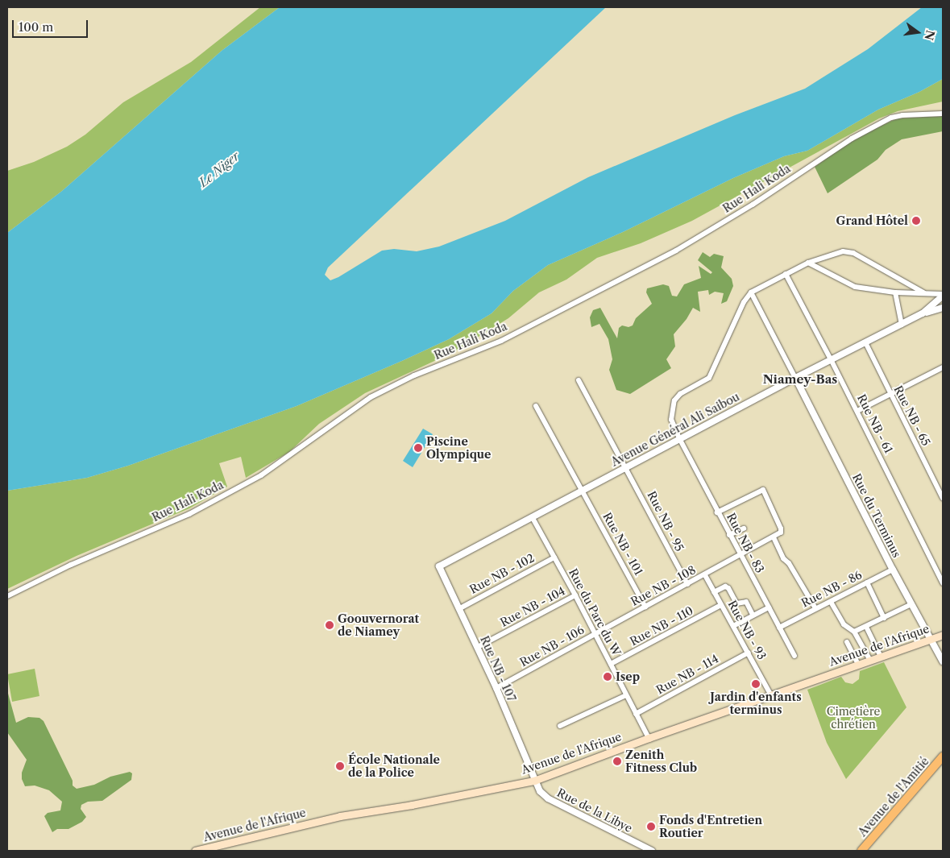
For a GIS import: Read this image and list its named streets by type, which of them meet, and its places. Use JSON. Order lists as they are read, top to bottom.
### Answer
{
  "streets": {
    "main road": ["Avenue de l'Afrique", "Avenue de l'Amitié"],
    "street": [
      "Rue Hali Koda",
      "Rue NB - 65",
      "Rue NB - 61",
      "Avenue Général Ali Saibou",
      "Rue du Terminus",
      "Rue NB - 95",
      "Rue NB - 83",
      "Rue NB - 101",
      "Rue NB - 102",
      "Rue NB - 108",
      "Rue NB - 86",
      "Rue NB - 104",
      "Rue du Parc du W",
      "Rue NB - 110",
      "Rue NB - 93",
      "Rue NB - 106",
      "Rue NB - 107",
      "Rue NB - 114",
      "Rue de la Libye"
    ]
  },
  "crossings": [
    ["Rue NB - 65", "Avenue Général Ali Saibou"],
    ["Rue NB - 61", "Avenue Général Ali Saibou"],
    ["Avenue Général Ali Saibou", "Rue du Terminus"],
    ["Avenue Général Ali Saibou", "Rue NB - 95"],
    ["Avenue Général Ali Saibou", "Rue NB - 83"],
    ["Avenue Général Ali Saibou", "Rue NB - 101"],
    ["Avenue Général Ali Saibou", "Rue du Parc du W"],
    ["Avenue Général Ali Saibou", "Rue NB - 107"],
    ["Rue du Terminus", "Rue NB - 86"],
    ["Rue du Terminus", "Avenue de l'Afrique"],
    ["Rue NB - 95", "Rue NB - 108"],
    ["Rue NB - 83", "Rue NB - 108"],
    ["Rue NB - 83", "Rue NB - 86"],
    ["Rue NB - 101", "Rue NB - 108"],
    ["Rue NB - 102", "Rue du Parc du W"],
    ["Rue NB - 102", "Rue NB - 107"],
    ["Rue NB - 108", "Rue du Parc du W"],
    ["Rue NB - 108", "Rue NB - 93"],
    ["Rue NB - 108", "Rue NB - 106"],
    ["Rue NB - 104", "Rue du Parc du W"],
    ["Rue NB - 104", "Rue NB - 107"],
    ["Rue du Parc du W", "Rue NB - 110"],
    ["Rue du Parc du W", "Avenue de l'Afrique"],
    ["Rue du Parc du W", "Rue NB - 106"],
    ["Rue du Parc du W", "Rue NB - 114"],
    ["Rue NB - 110", "Rue NB - 93"],
    ["Rue NB - 93", "Avenue de l'Afrique"],
    ["Rue NB - 93", "Rue NB - 114"],
    ["Avenue de l'Afrique", "Rue NB - 107"],
    ["Avenue de l'Afrique", "Rue de la Libye"],
    ["Rue NB - 106", "Rue NB - 107"],
    ["Rue NB - 107", "Rue de la Libye"]
  ],
  "districts": ["Niamey-Bas"],
  "water": ["Le Niger"],
  "parks": ["Cimetière chrétien"],
  "places": [
    "Grand Hôtel",
    "Piscine Olympique",
    "Goouvernorat de Niamey",
    "Isep",
    "Jardin d'enfants terminus",
    "Zenith Fitness Club",
    "École Nationale de la Police",
    "Fonds d'Entretien Routier"
  ],
  "scale_bar": "100 m",
  "north": "right"
}
